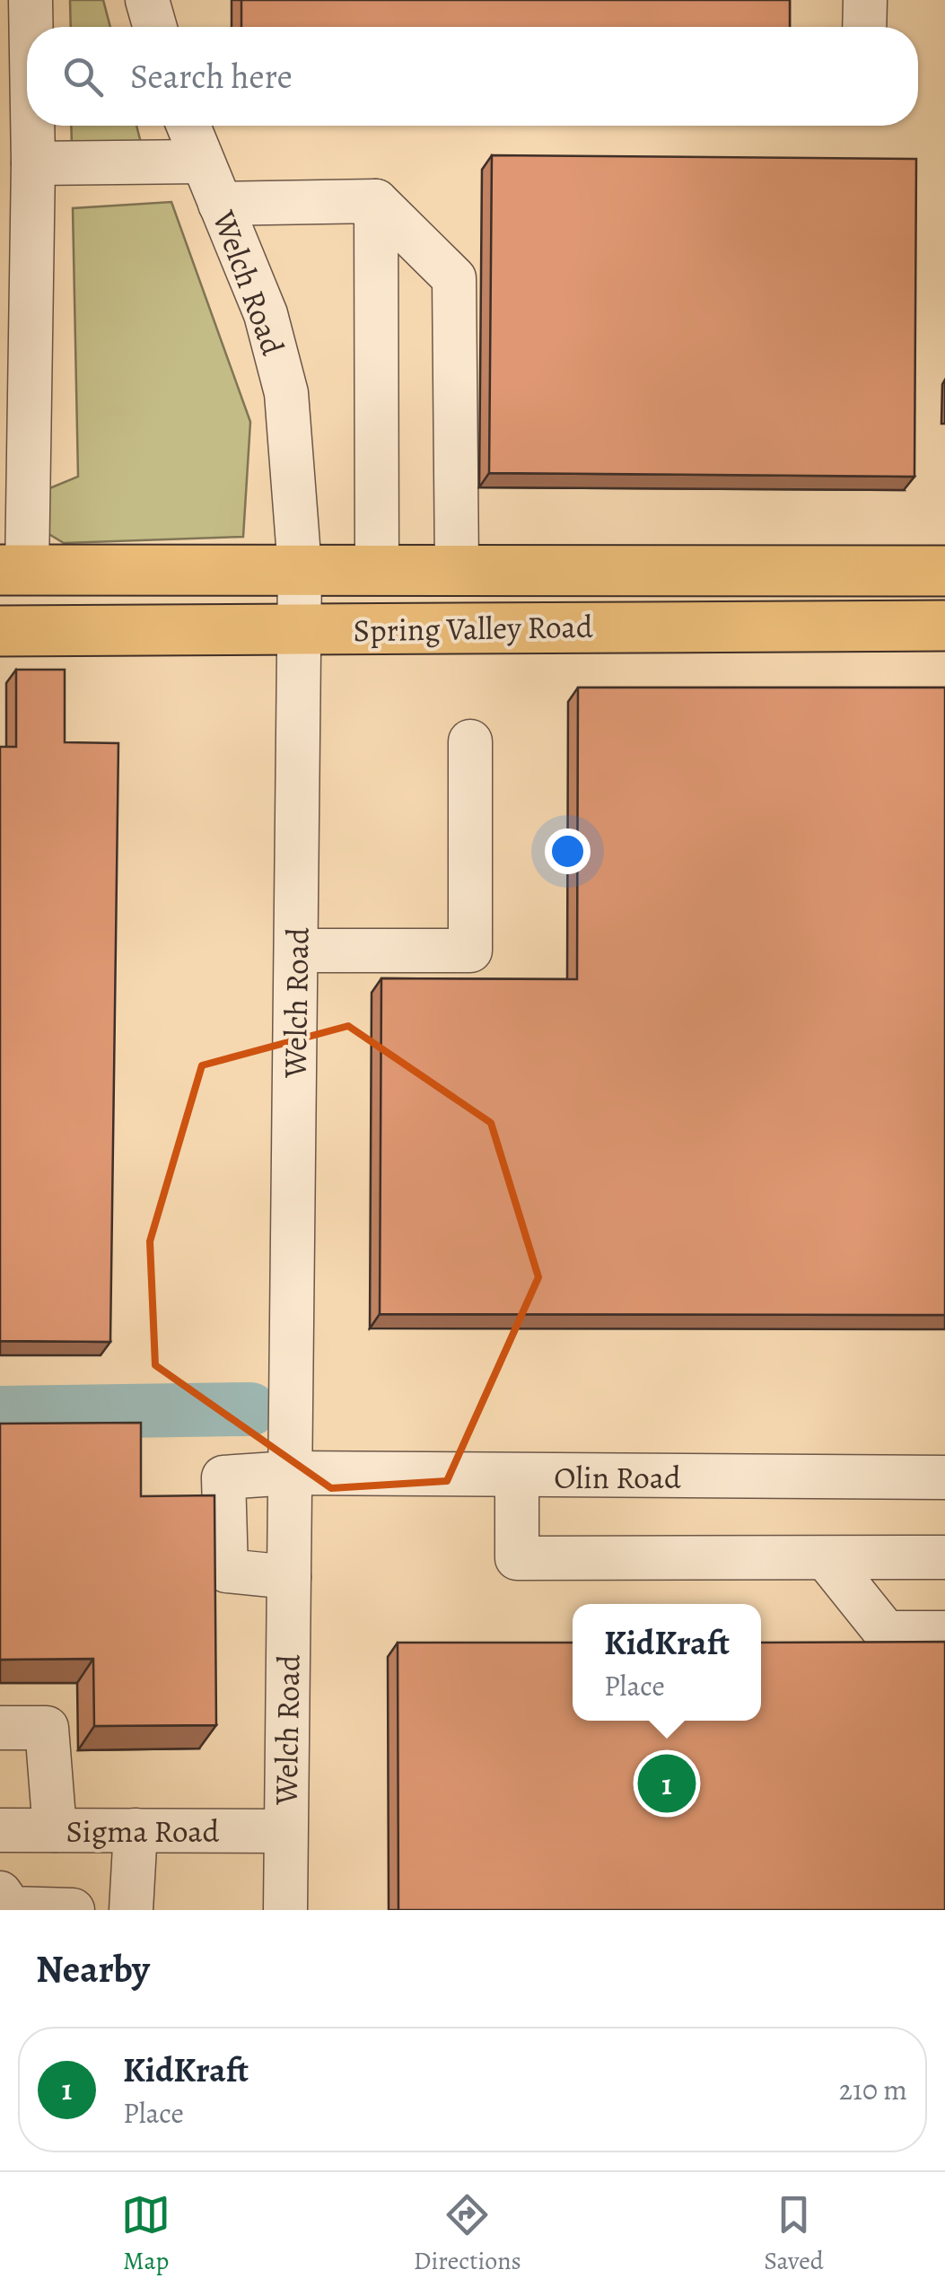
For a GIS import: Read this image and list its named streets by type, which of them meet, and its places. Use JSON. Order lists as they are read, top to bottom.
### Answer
{
  "streets": {
    "main road": ["Spring Valley Road"],
    "street": ["Welch Road", "Olin Road", "Sigma Road"]
  },
  "crossings": [
    ["Welch Road", "Spring Valley Road"],
    ["Welch Road", "Olin Road"],
    ["Welch Road", "Sigma Road"]
  ],
  "page": {
    "search": "Search here",
    "popup": ["KidKraft", "Place"],
    "pins": "1",
    "heading": "Nearby",
    "list": [
      {
        "mark": "1",
        "name": "KidKraft",
        "note": "Place",
        "value": "210 m"
      }
    ],
    "nav": ["Map", "Directions", "Saved"]
  }
}
